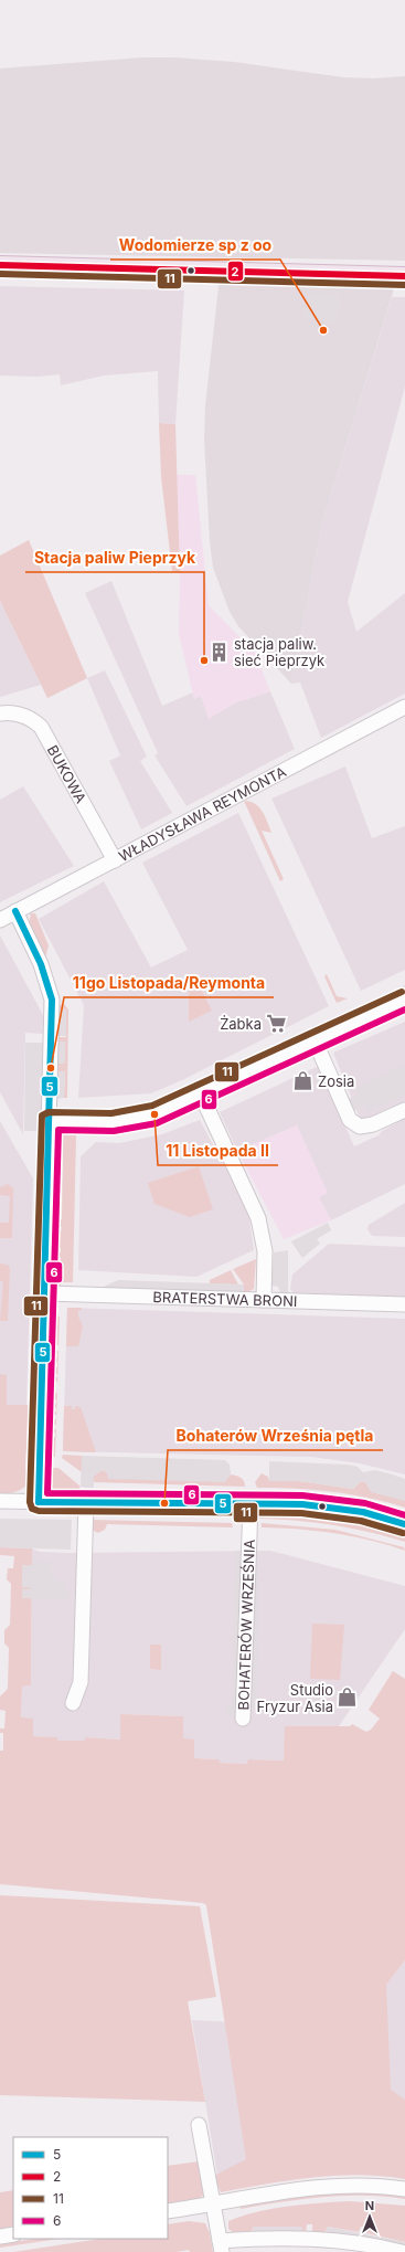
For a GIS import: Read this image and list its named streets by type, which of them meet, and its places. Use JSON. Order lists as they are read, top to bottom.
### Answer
{
  "streets": {
    "street": [
      "BUKOWA",
      "WŁADYSŁAWA REYMONTA",
      "BRATERSTWA BRONI",
      "BOHATERÓW WRZEŚNIA"
    ]
  },
  "crossings": [
    ["BUKOWA", "WŁADYSŁAWA REYMONTA"]
  ],
  "places": {
    "other": [
      "Wodomierze sp z oo",
      "Stacja paliw Pieprzyk",
      "11go Listopada/Reymonta",
      "11 Listopada II",
      "Bohaterów Września pętla"
    ],
    "building": ["stacja paliw. sieć Pieprzyk"],
    "supermarket": ["Żabka"],
    "shop": ["Zosia", "Studio Fryzur Asia"]
  },
  "lines": [
    "transit line 2",
    "transit line 11",
    "transit line 5",
    "transit line 6"
  ],
  "legend": [
    "5",
    "2",
    "11",
    "6"
  ],
  "north": "top"
}
